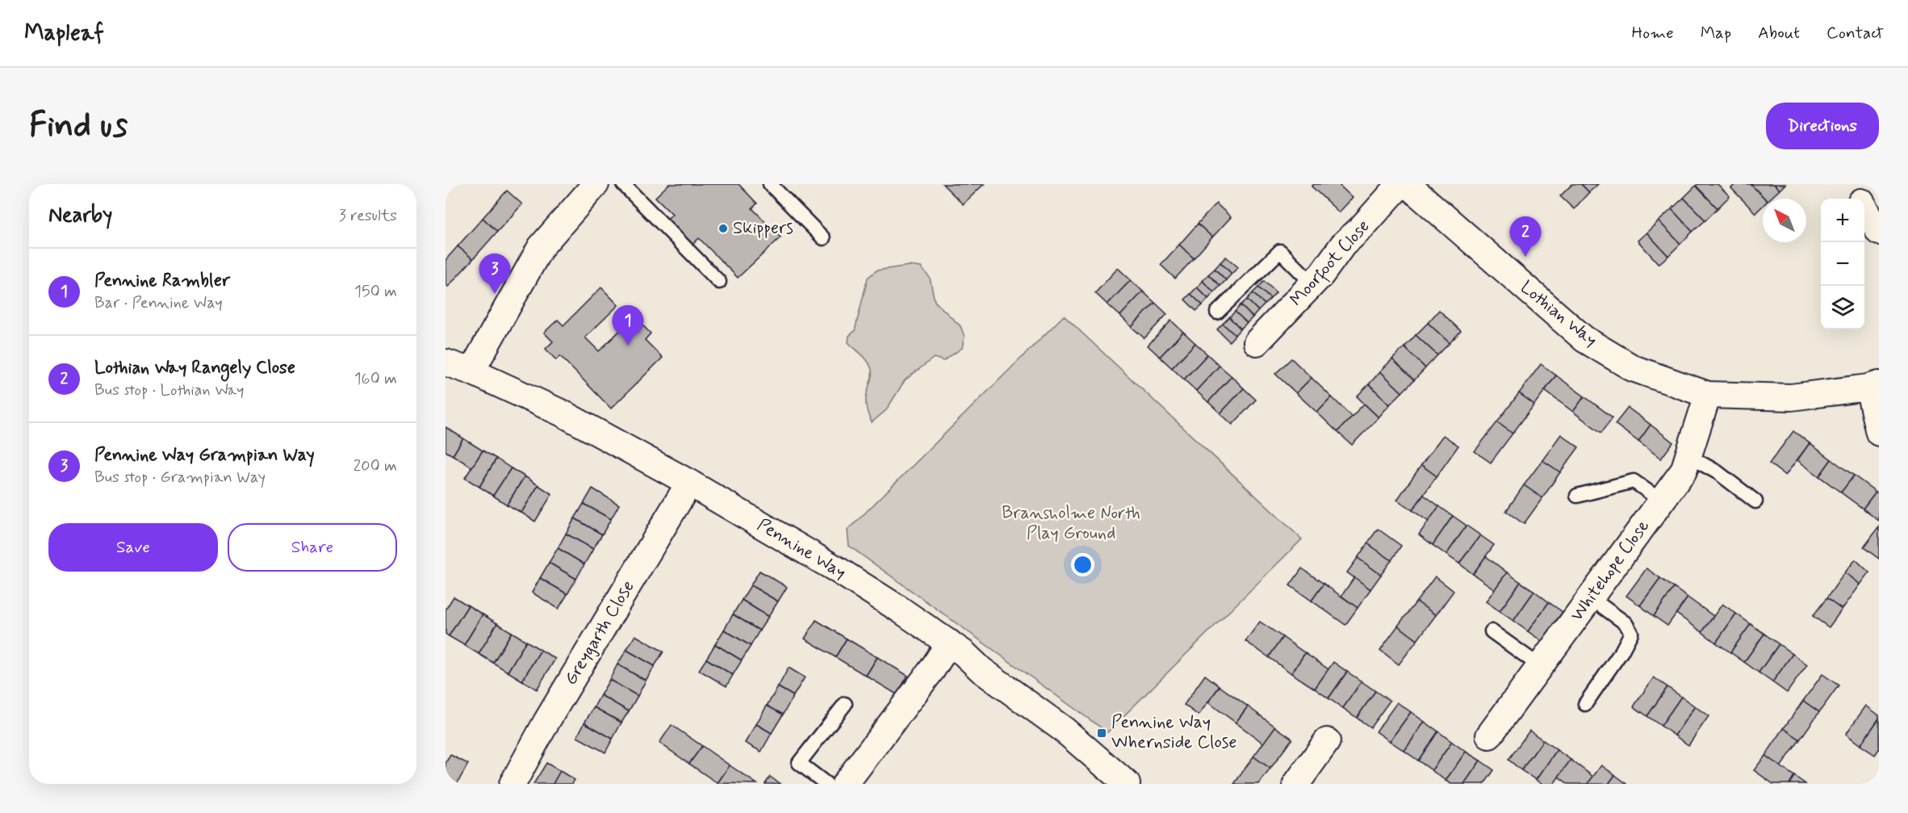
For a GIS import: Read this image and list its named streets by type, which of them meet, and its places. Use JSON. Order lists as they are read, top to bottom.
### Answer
{
  "streets": {
    "street": [
      "Moorfoot Close",
      "Lothian Way",
      "Pennine Way",
      "Whitehope Close",
      "Greygarth Close"
    ]
  },
  "crossings": [
    ["Moorfoot Close", "Lothian Way"],
    ["Lothian Way", "Whitehope Close"],
    ["Pennine Way", "Greygarth Close"]
  ],
  "parks": ["Bransholme North Play Ground"],
  "places": {
    "other": ["Skippers"],
    "transit": ["Pennine Way Whernside Close"]
  },
  "north": "top left",
  "page": {
    "header": "Mapleaf",
    "nav": [
      "Home",
      "Map",
      "About",
      "Contact"
    ],
    "buttons": [
      "Directions",
      ["Save", "Share"]
    ],
    "title": "Find us",
    "heading": ["Nearby", "3 results"],
    "map_buttons": ["+", "−"],
    "pins": ["2", "3", "1"],
    "list": [
      {
        "mark": "1",
        "name": "Pennine Rambler",
        "note": "Bar · Pennine Way",
        "value": "150 m"
      },
      {
        "mark": "2",
        "name": "Lothian Way Rangely Close",
        "note": "Bus stop · Lothian Way",
        "value": "160 m"
      },
      {
        "mark": "3",
        "name": "Pennine Way Grampian Way",
        "note": "Bus stop · Grampian Way",
        "value": "200 m"
      }
    ]
  }
}
